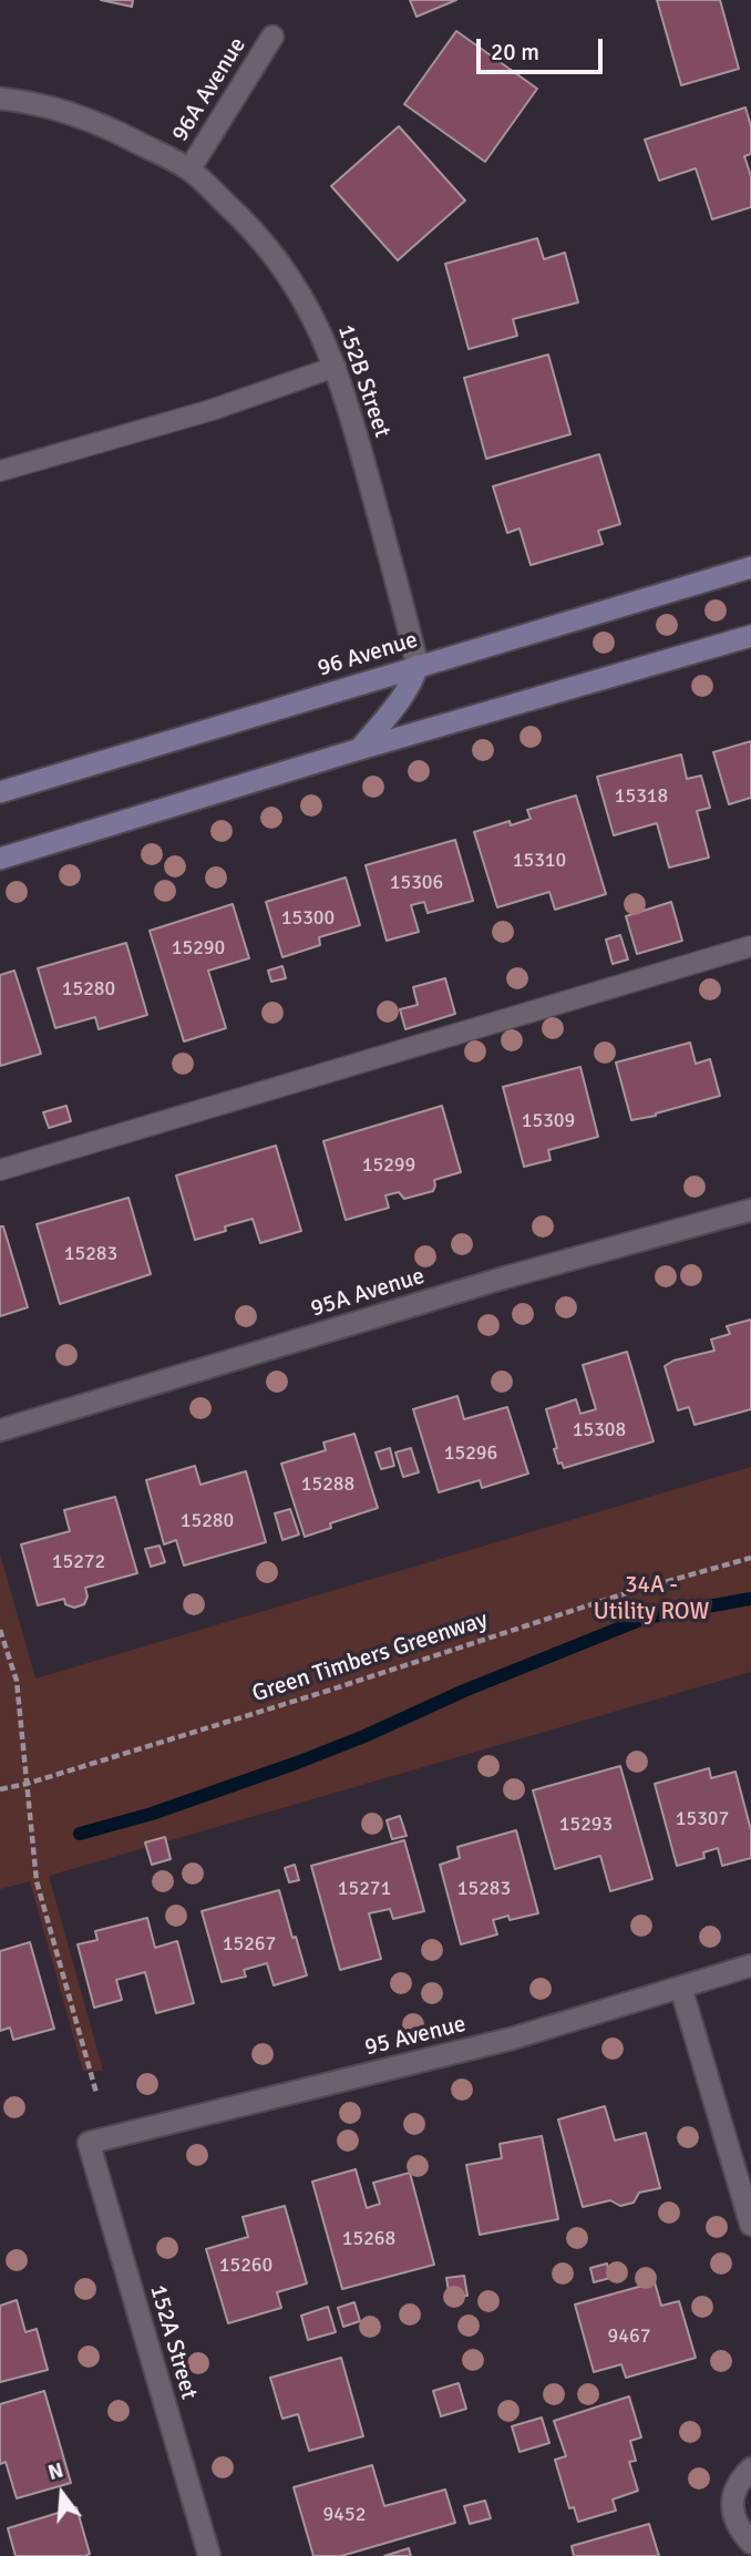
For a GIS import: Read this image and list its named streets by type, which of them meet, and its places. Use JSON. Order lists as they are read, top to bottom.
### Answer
{
  "streets": {
    "main road": ["96 Avenue"],
    "street": [
      "96A Avenue",
      "152B Street",
      "95A Avenue",
      "95 Avenue",
      "152A Street"
    ],
    "path": ["Green Timbers Greenway"]
  },
  "crossings": [
    ["96A Avenue", "152B Street"],
    ["152B Street", "96 Avenue"],
    ["95 Avenue", "152A Street"]
  ],
  "parks": ["34A - Utility ROW"],
  "house_numbers": [
    "15318",
    "15310",
    "15306",
    "15300",
    "15290",
    "15280",
    "15309",
    "15299",
    "15283",
    "15308",
    "15296",
    "15288",
    "15280",
    "15272",
    "15307",
    "15293",
    "15271",
    "15283",
    "15267",
    "15268",
    "15260",
    "9467",
    "9452"
  ],
  "scale_bar": "20 m",
  "north": "top"
}
